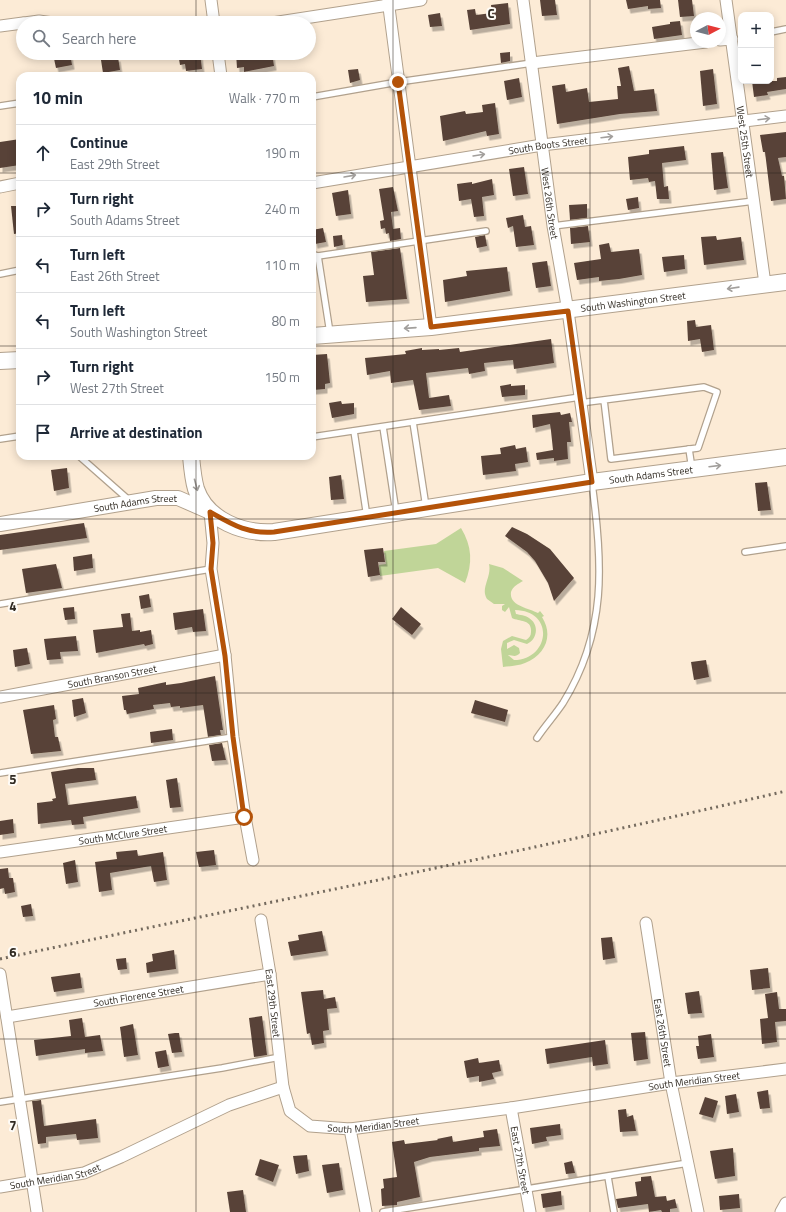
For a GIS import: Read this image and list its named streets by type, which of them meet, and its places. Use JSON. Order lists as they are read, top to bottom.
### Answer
{
  "streets": {
    "main road": ["South Washington Street", "South Adams Street"],
    "street": [
      "West 25th Street",
      "South Boots Street",
      "West 26th Street",
      "South Branson Street",
      "South McClure Street",
      "South Florence Street",
      "East 29th Street",
      "East 26th Street",
      "South Meridian Street",
      "East 27th Street"
    ]
  },
  "crossings": [
    ["West 25th Street", "South Boots Street"],
    ["West 25th Street", "South Washington Street"],
    ["South Boots Street", "West 26th Street"],
    ["West 26th Street", "South Washington Street"],
    ["South Florence Street", "East 29th Street"],
    ["East 29th Street", "South Meridian Street"],
    ["East 26th Street", "South Meridian Street"],
    ["South Meridian Street", "East 27th Street"]
  ],
  "one_way": ["South Washington Street"],
  "north": "right",
  "page": {
    "map_buttons": ["+", "−"],
    "search": "Search here",
    "heading": ["10 min", "Walk · 770 m"],
    "list": [
      ["Continue", "East 29th Street", "190 m"],
      ["Turn right", "South Adams Street", "240 m"],
      ["Turn left", "East 26th Street", "110 m"],
      ["Turn left", "South Washington Street", "80 m"],
      ["Turn right", "West 27th Street", "150 m"],
      "Arrive at destination"
    ]
  },
  "grid": {
    "columns": ["C"],
    "rows": [
      "4",
      "5",
      "6",
      "7"
    ]
  }
}
